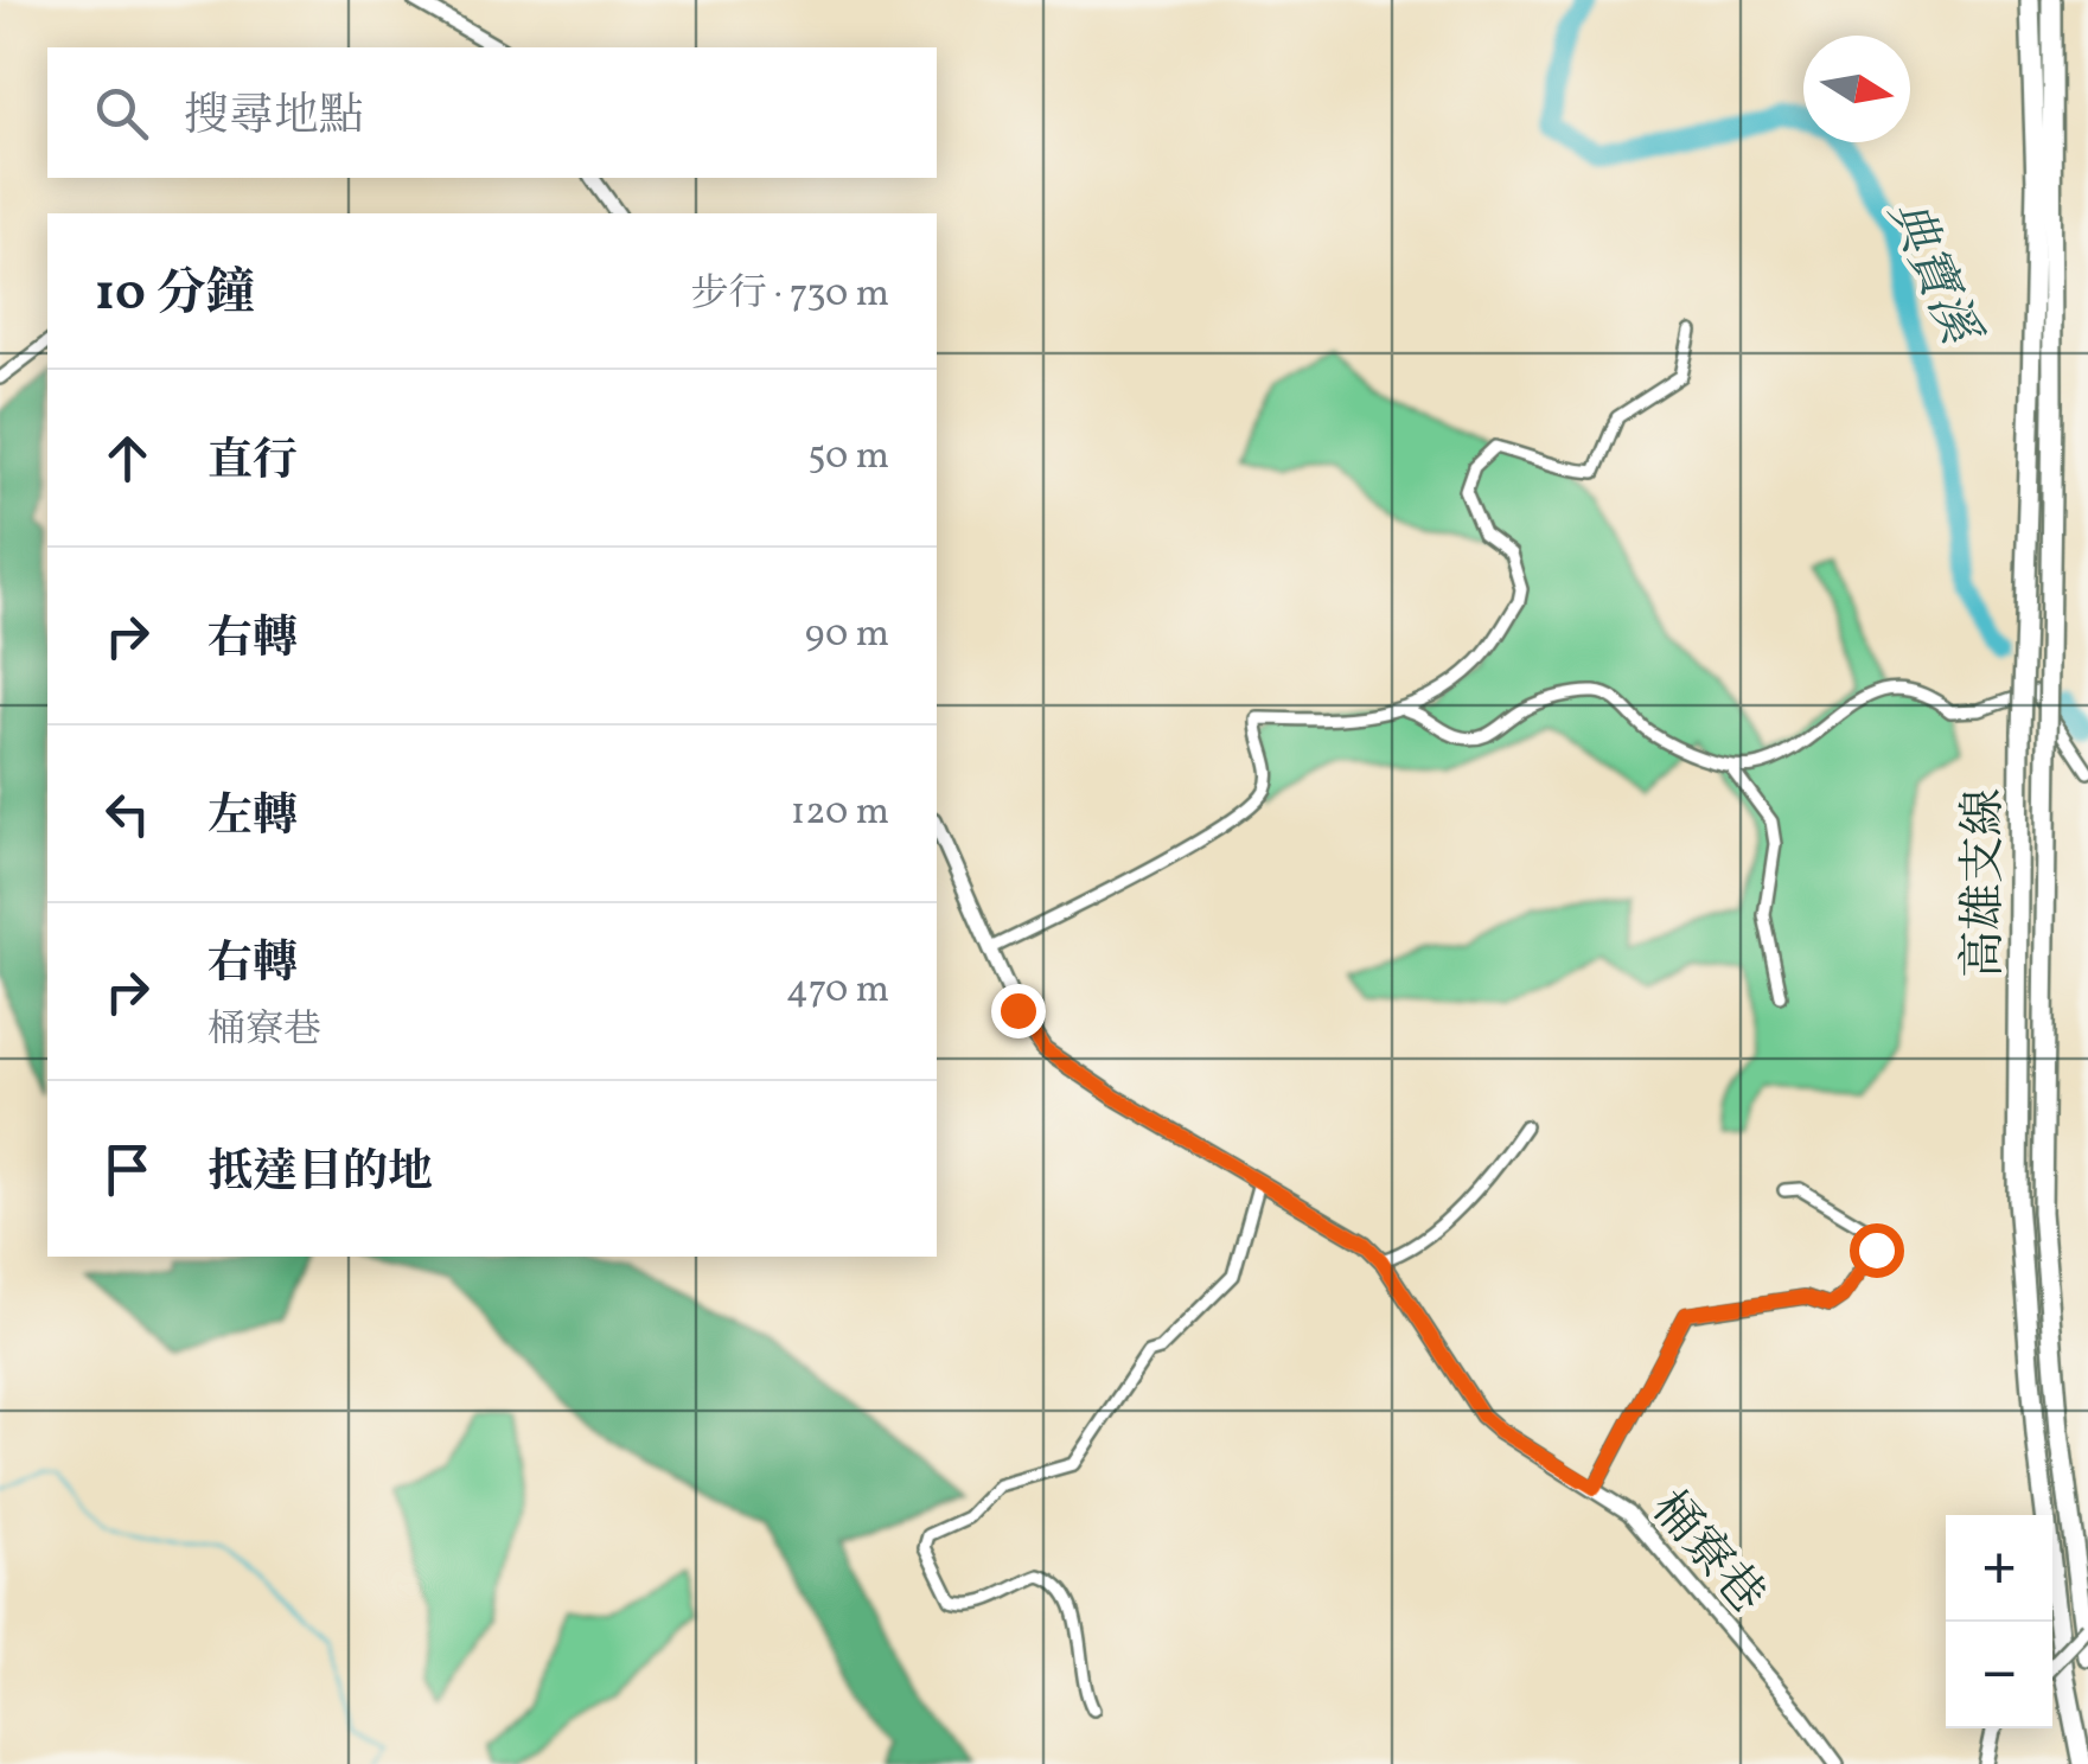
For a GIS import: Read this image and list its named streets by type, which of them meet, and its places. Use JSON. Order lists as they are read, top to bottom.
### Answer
{
  "streets": {
    "highway": ["高雄支線"],
    "street": ["桶寮巷"]
  },
  "water": ["典寶溪"],
  "north": "right",
  "page": {
    "search": "搜尋地點",
    "heading": ["10 分鐘", "步行 · 730 m"],
    "list": [
      ["直行", "50 m"],
      ["右轉", "90 m"],
      ["左轉", "120 m"],
      ["右轉", "桶寮巷", "470 m"],
      "抵達目的地"
    ],
    "map_buttons": ["+", "−"]
  }
}
